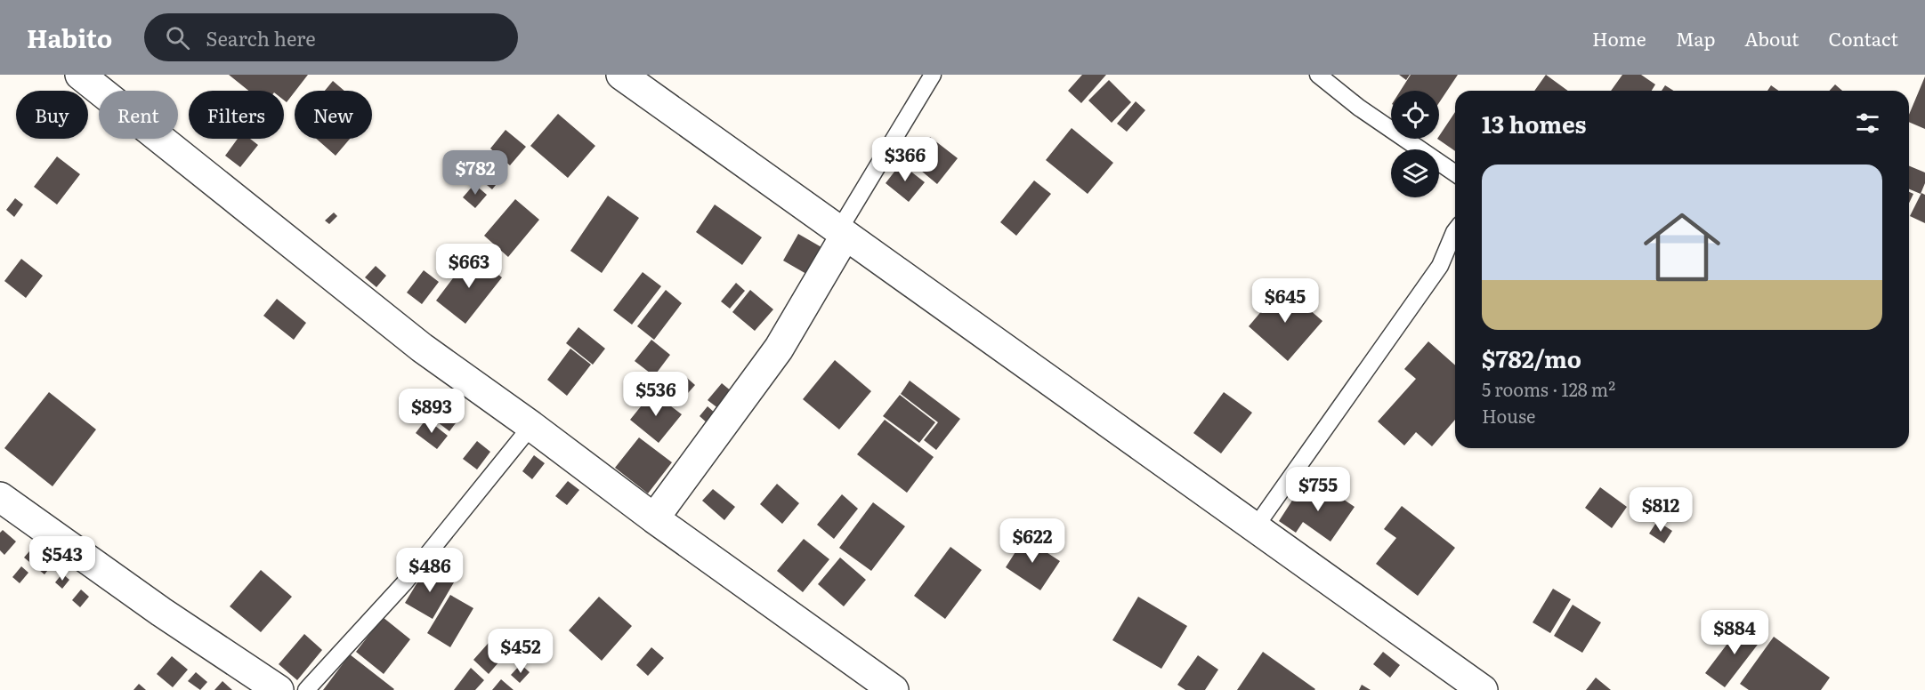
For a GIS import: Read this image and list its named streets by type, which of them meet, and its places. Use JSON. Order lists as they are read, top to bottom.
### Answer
{
  "page": {
    "header": "Habito",
    "search": "Search here",
    "nav": [
      "Home",
      "Map",
      "About",
      "Contact"
    ],
    "chip": [
      "Buy",
      "Rent",
      "Filters",
      "New"
    ],
    "heading": "13 homes",
    "price": [
      "$366",
      "$782",
      "$663",
      "$645",
      "$536",
      "$893",
      "$755",
      "$812",
      "$622",
      "$543",
      "$486",
      "$884",
      "$452"
    ],
    "list": [
      {
        "name": "$782/mo",
        "note": "5 rooms · 128 m² · House"
      }
    ]
  }
}
